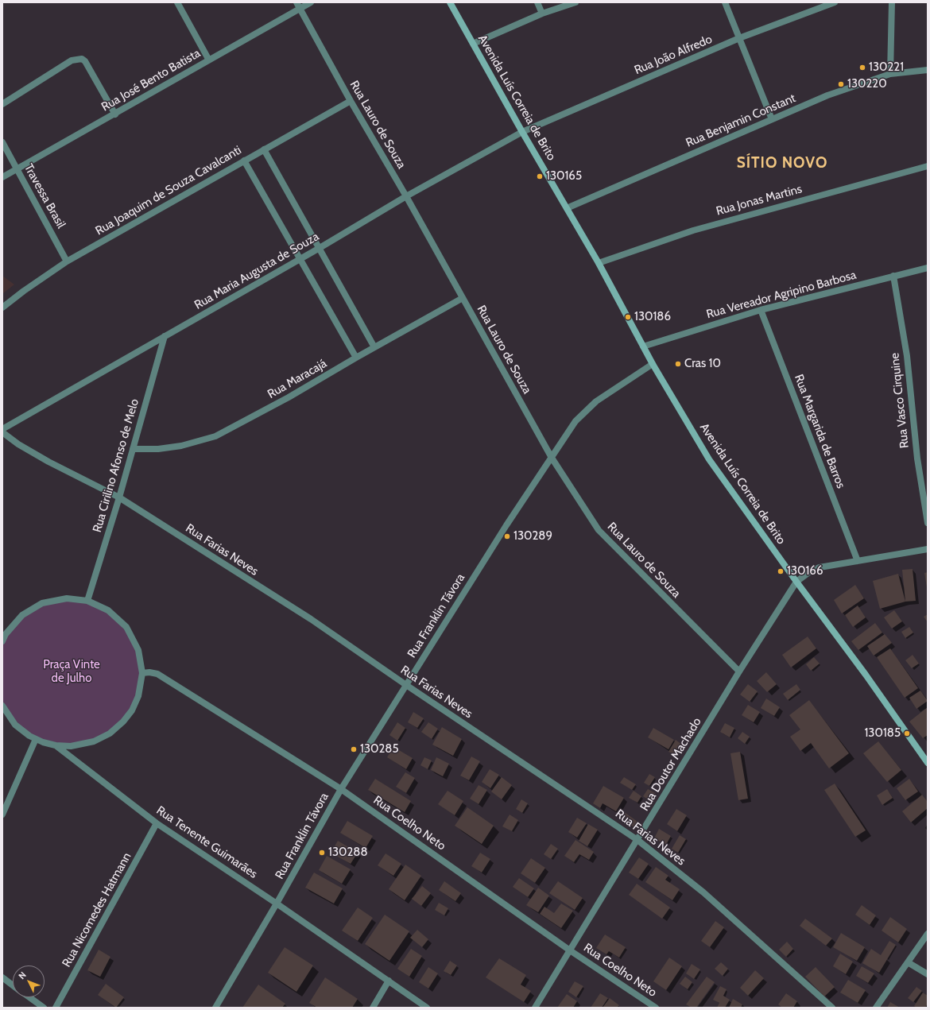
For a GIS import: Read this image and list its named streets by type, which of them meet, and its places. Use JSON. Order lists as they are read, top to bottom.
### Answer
{
  "streets": {
    "main road": ["Avenida Luís Correia de Brito"],
    "street": [
      "Rua João Alfredo",
      "Rua José Bento Batista",
      "Rua Benjamin Constant",
      "Rua Lauro de Souza",
      "Rua Joaquim de Souza Cavalcanti",
      "Travessa Brasil",
      "Rua Jonas Martins",
      "Rua Maria Augusta de Souza",
      "Rua Vereador Agripino Barbosa",
      "Rua Maracajá",
      "Rua Vasco Cirquine",
      "Rua Margarida de Barros",
      "Rua Cirilino Afonso de Melo",
      "Rua Farias Neves",
      "Rua Franklin Távora",
      "Rua Doutor Machado",
      "Rua Coelho Neto",
      "Rua Tenente Guimarães",
      "Rua Nicomedes Hatmann"
    ]
  },
  "crossings": [
    ["Rua João Alfredo", "Avenida Luís Correia de Brito"],
    ["Rua João Alfredo", "Rua Maria Augusta de Souza"],
    ["Rua José Bento Batista", "Rua Lauro de Souza"],
    ["Rua José Bento Batista", "Travessa Brasil"],
    ["Avenida Luís Correia de Brito", "Rua Benjamin Constant"],
    ["Avenida Luís Correia de Brito", "Rua Jonas Martins"],
    ["Avenida Luís Correia de Brito", "Rua Maria Augusta de Souza"],
    ["Avenida Luís Correia de Brito", "Rua Vereador Agripino Barbosa"],
    ["Avenida Luís Correia de Brito", "Rua Franklin Távora"],
    ["Avenida Luís Correia de Brito", "Rua Doutor Machado"],
    ["Rua Lauro de Souza", "Rua Joaquim de Souza Cavalcanti"],
    ["Rua Lauro de Souza", "Rua Maria Augusta de Souza"],
    ["Rua Lauro de Souza", "Rua Maracajá"],
    ["Rua Lauro de Souza", "Rua Franklin Távora"],
    ["Rua Lauro de Souza", "Rua Doutor Machado"],
    ["Rua Joaquim de Souza Cavalcanti", "Travessa Brasil"],
    ["Rua Maria Augusta de Souza", "Rua Cirilino Afonso de Melo"],
    ["Rua Vereador Agripino Barbosa", "Rua Vasco Cirquine"],
    ["Rua Vereador Agripino Barbosa", "Rua Margarida de Barros"],
    ["Rua Maracajá", "Rua Cirilino Afonso de Melo"],
    ["Rua Cirilino Afonso de Melo", "Rua Farias Neves"],
    ["Rua Farias Neves", "Rua Franklin Távora"],
    ["Rua Farias Neves", "Rua Doutor Machado"],
    ["Rua Franklin Távora", "Rua Coelho Neto"],
    ["Rua Franklin Távora", "Rua Tenente Guimarães"],
    ["Rua Doutor Machado", "Rua Coelho Neto"],
    ["Rua Tenente Guimarães", "Rua Nicomedes Hatmann"]
  ],
  "districts": ["SÍTIO NOVO"],
  "parks": ["Praça Vinte de Julho"],
  "places": [
    "130221",
    "130220",
    "130165",
    "130186",
    "Cras 10",
    "130289",
    "130166",
    "130185",
    "130285",
    "130288"
  ],
  "north": "top left"
}
